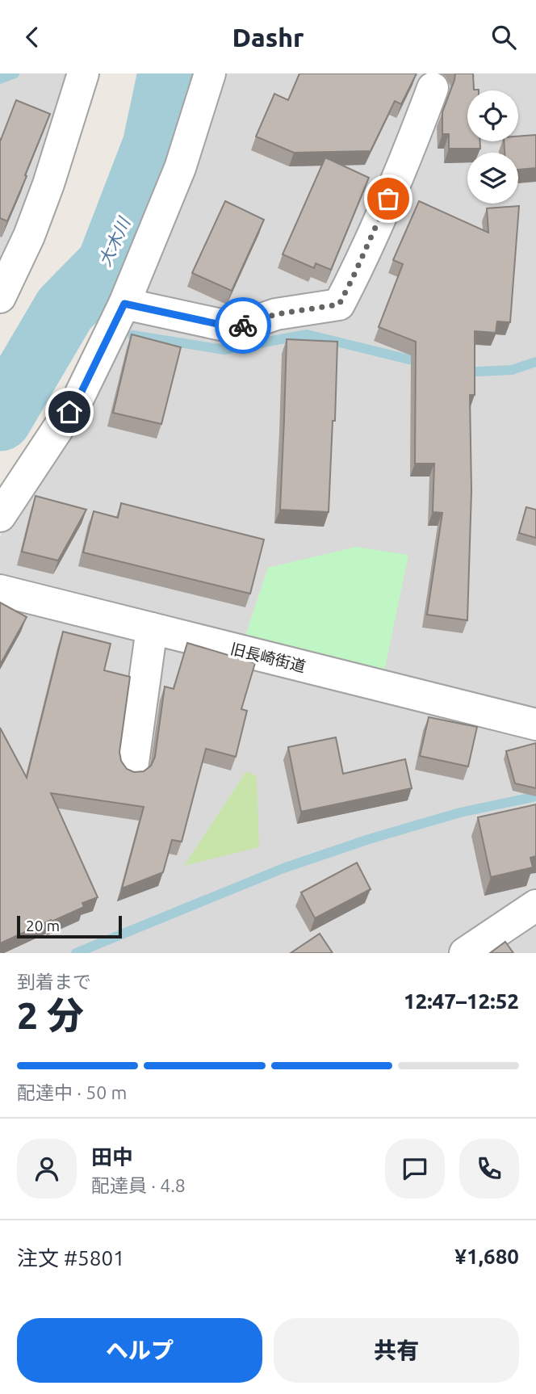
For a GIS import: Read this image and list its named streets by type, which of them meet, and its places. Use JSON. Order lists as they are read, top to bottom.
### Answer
{
  "streets": {
    "street": ["旧長崎街道"]
  },
  "water": ["大木川"],
  "scale_bar": "20 m",
  "page": {
    "header": "Dashr",
    "scale": "20 m",
    "heading": ["2 分", "到着まで", "12:47–12:52"],
    "panel": [
      "田中",
      "配達員 · 4.8",
      "注文 #5801",
      "¥1,680"
    ],
    "bar": "配達中 · 50 m",
    "buttons": ["ヘルプ", "共有"]
  }
}
